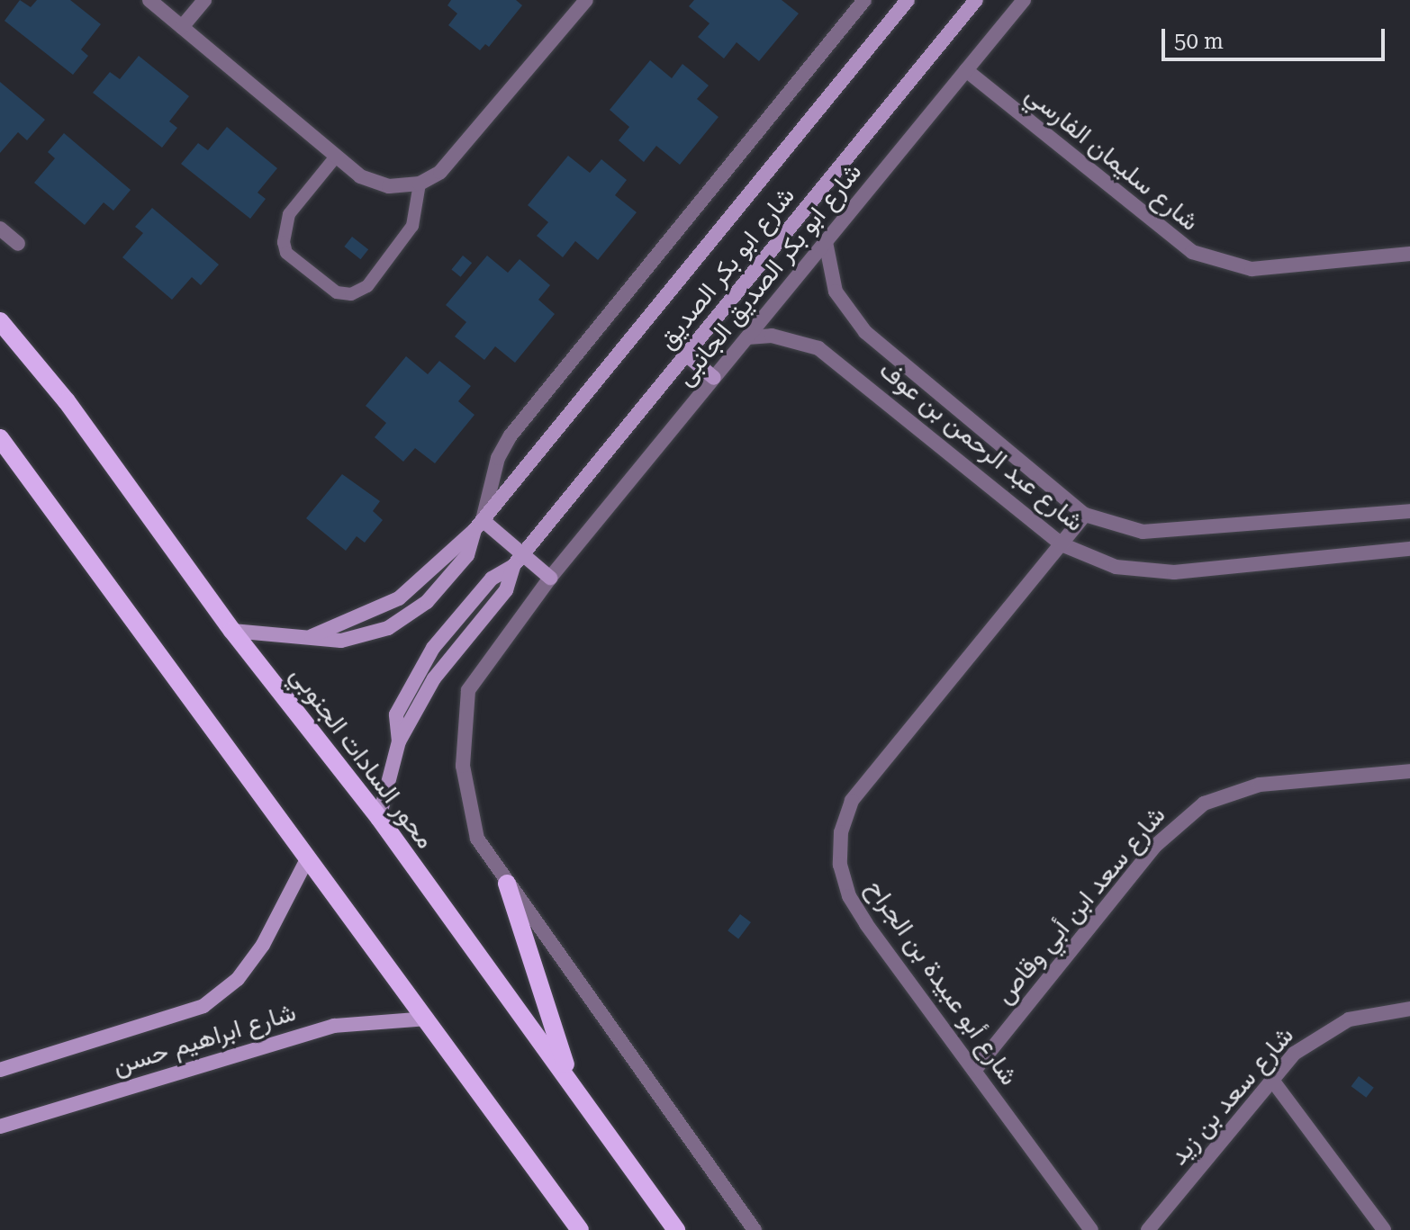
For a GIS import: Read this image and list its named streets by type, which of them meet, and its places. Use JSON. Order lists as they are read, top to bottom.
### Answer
{
  "streets": {
    "main road": ["محور السادات الجنوبي"],
    "street": [
      "شارع سليمان الفارسي",
      "شارع ابو بكر الصديق",
      "شارع ابو بكر الصديق الجانبى",
      "شارع عبد الرحمن بن عوف",
      "شارع سعد ابن أبي وقاص",
      "شارع أبو عبيدة بن الجراح",
      "شارع ابراهيم حسن",
      "شارع سعد بن زيد"
    ]
  },
  "crossings": [
    ["شارع سليمان الفارسي", "شارع ابو بكر الصديق الجانبى"],
    ["شارع ابو بكر الصديق", "محور السادات الجنوبي"],
    ["شارع ابو بكر الصديق الجانبى", "شارع عبد الرحمن بن عوف"],
    ["شارع عبد الرحمن بن عوف", "شارع أبو عبيدة بن الجراح"],
    ["شارع سعد ابن أبي وقاص", "شارع أبو عبيدة بن الجراح"]
  ],
  "scale_bar": "50 m"
}
